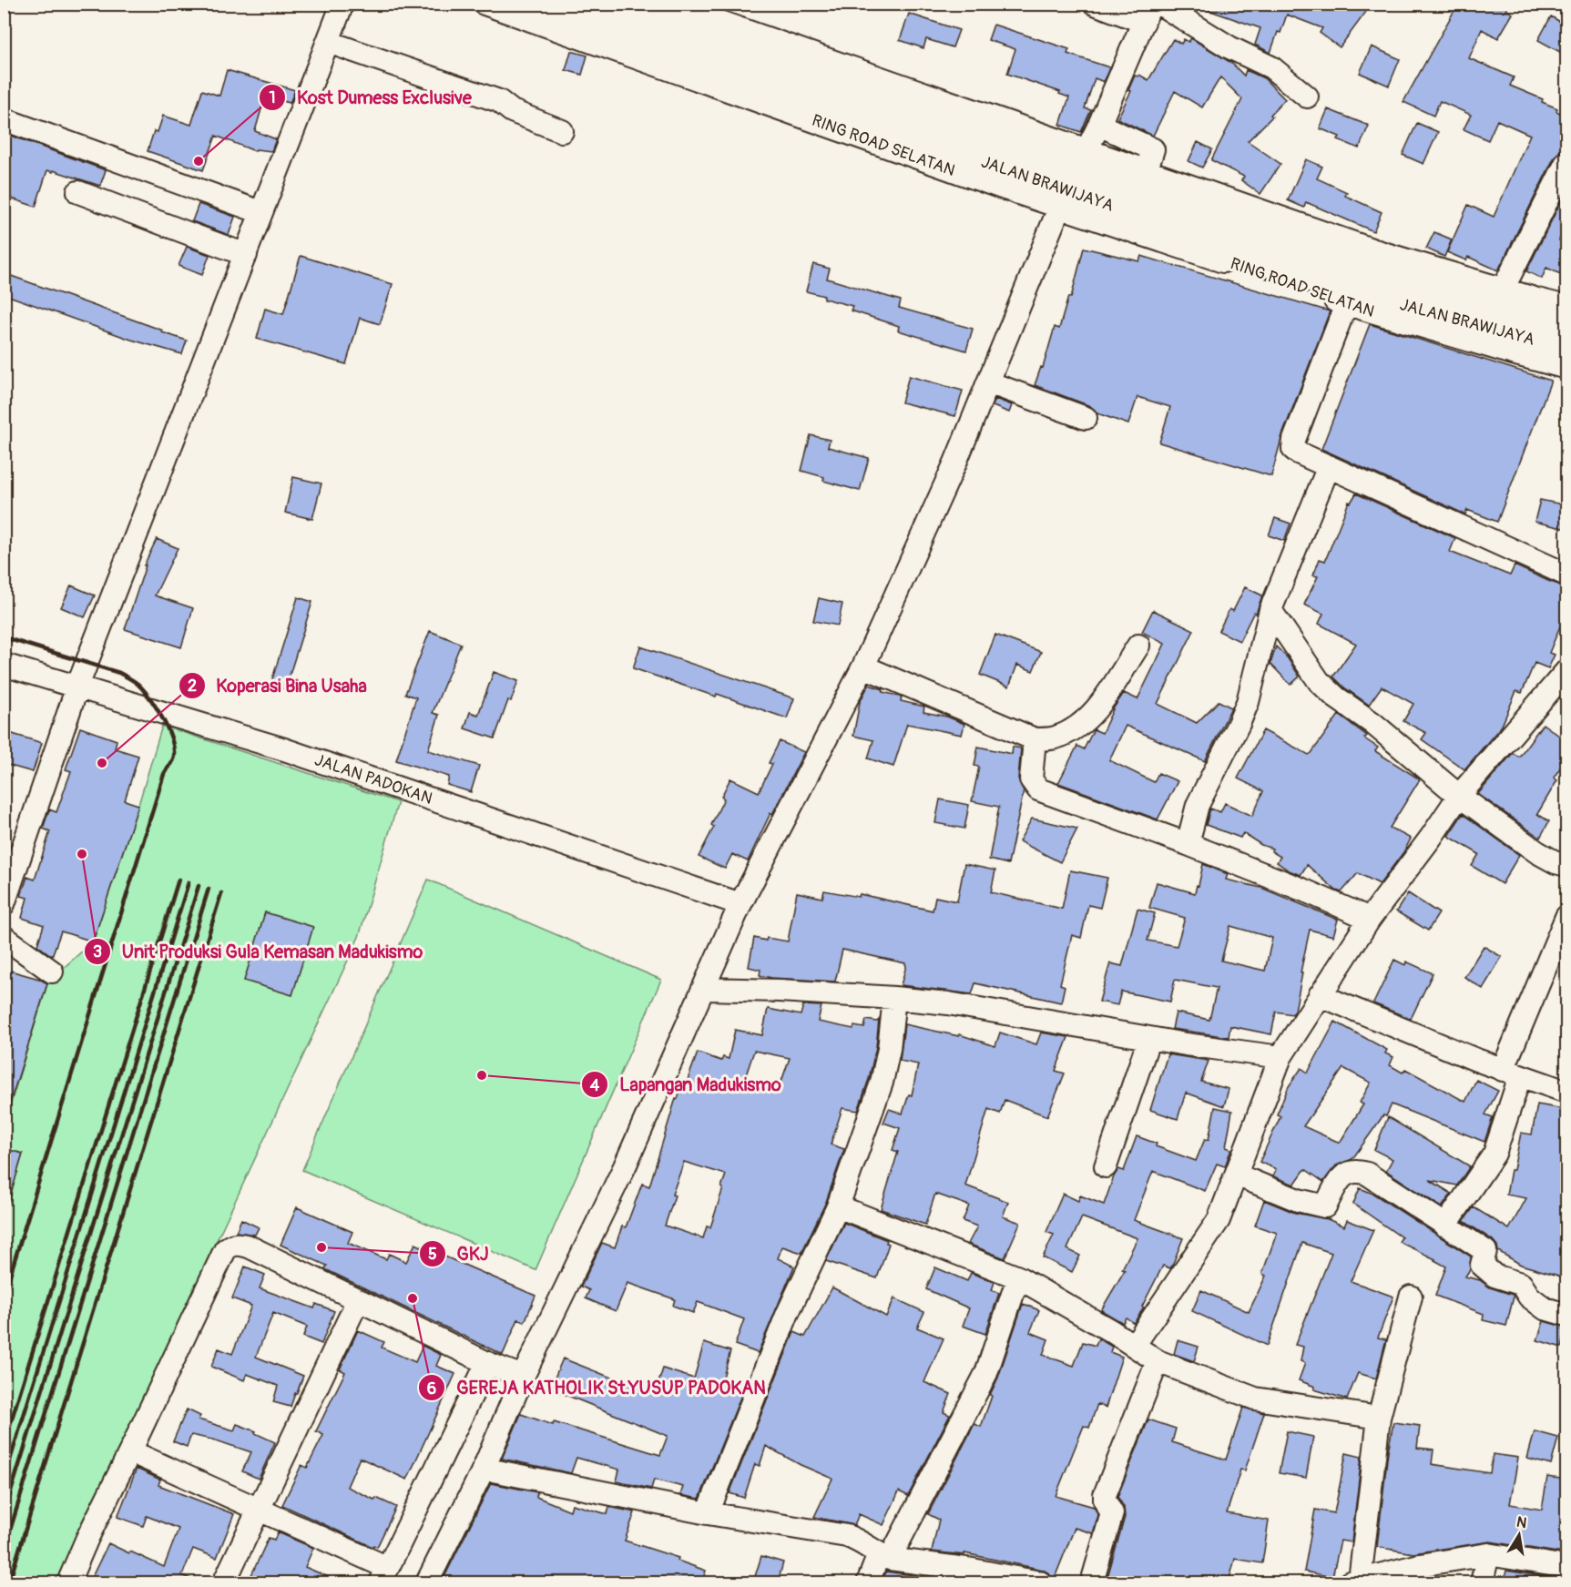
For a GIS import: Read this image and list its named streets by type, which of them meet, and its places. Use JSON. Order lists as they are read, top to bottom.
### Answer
{
  "streets": {
    "highway": ["JALAN BRAWIJAYA"],
    "street": ["RING ROAD SELATAN", "JALAN PADOKAN"]
  },
  "crossings": [
    ["RING ROAD SELATAN", "JALAN BRAWIJAYA"]
  ],
  "places": [
    "Kost Dumess Exclusive",
    "Koperasi Bina Usaha",
    "Unit Produksi Gula Kemasan Madukismo",
    "Lapangan Madukismo",
    "GKJ",
    "GEREJA KATHOLIK St.YUSUP PADOKAN"
  ],
  "north": "top"
}
